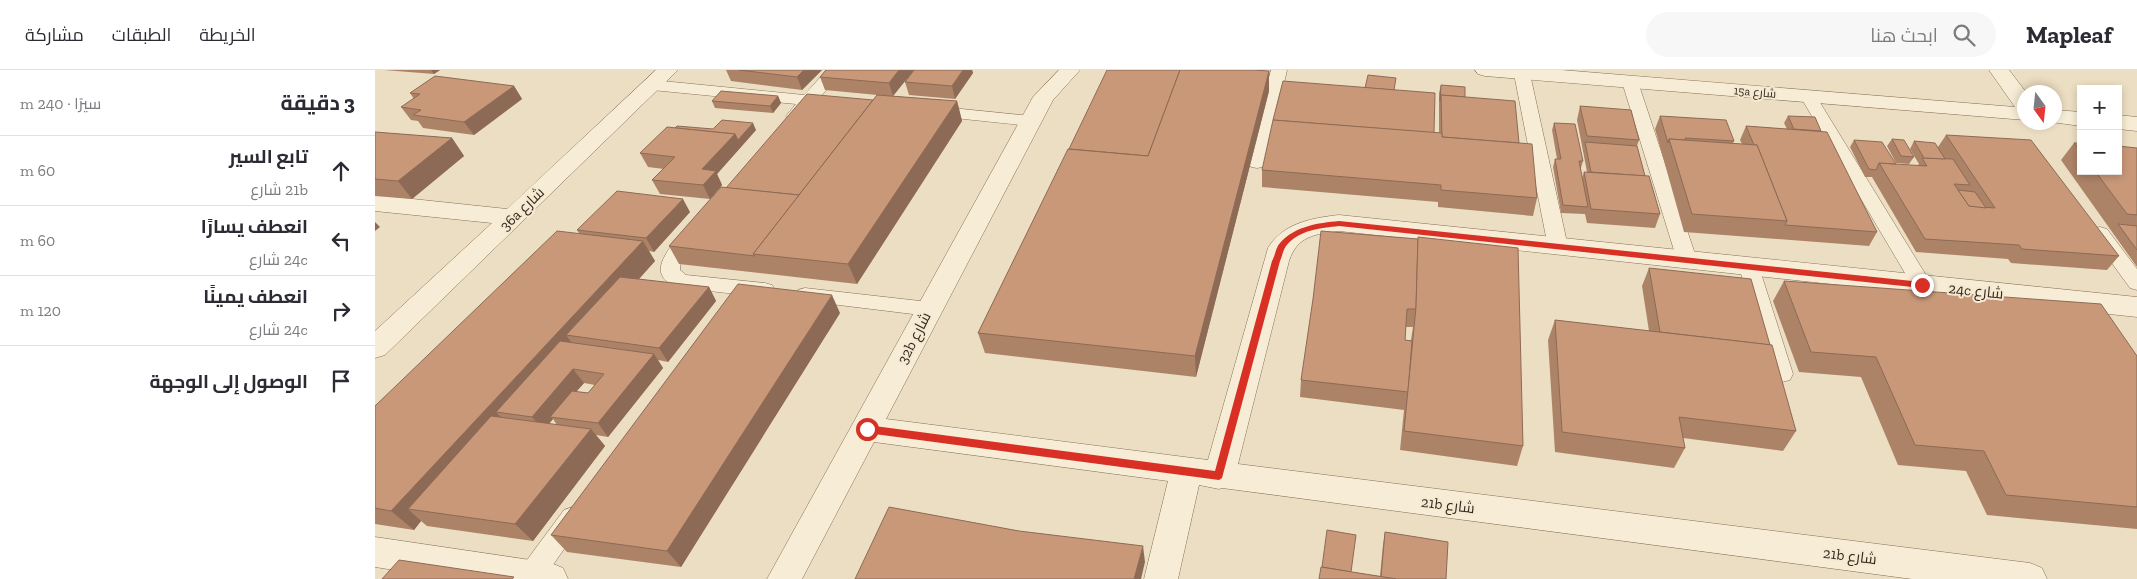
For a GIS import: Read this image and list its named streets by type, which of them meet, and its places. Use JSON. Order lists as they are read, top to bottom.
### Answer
{
  "streets": {
    "street": [
      "15a شارع",
      "36a شارع",
      "24c شارع",
      "32b شارع",
      "21b شارع"
    ]
  },
  "crossings": [
    ["24c شارع", "21b شارع"],
    ["32b شارع", "21b شارع"]
  ],
  "north": "bottom",
  "page": {
    "header": "Mapleaf",
    "search": "ابحث هنا",
    "nav": ["الخريطة", "الطبقات", "مشاركة"],
    "heading": ["3 دقيقة", "سيرًا · 240 m"],
    "map_buttons": ["+", "−"],
    "list": [
      ["تابع السير", "21b شارع", "60 m"],
      ["انعطف يسارًا", "24c شارع", "60 m"],
      ["انعطف يمينًا", "24c شارع", "120 m"],
      "الوصول إلى الوجهة"
    ]
  }
}
